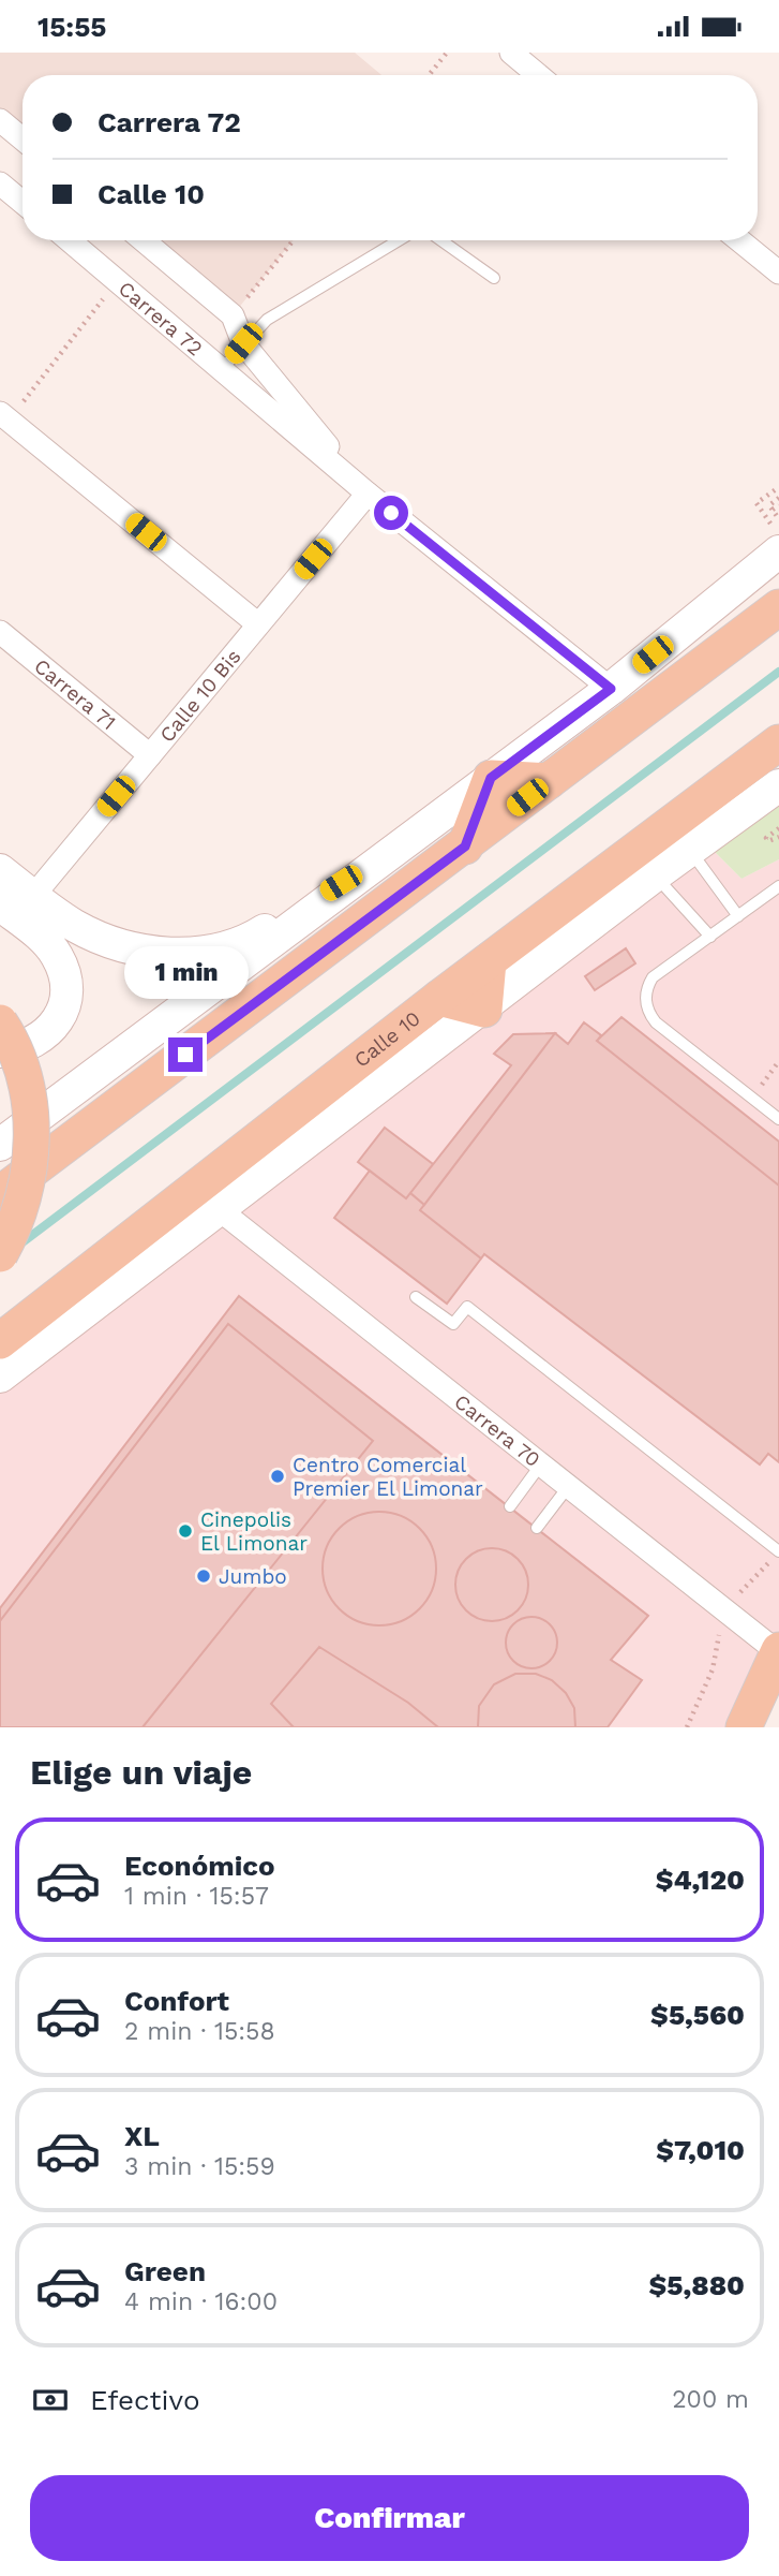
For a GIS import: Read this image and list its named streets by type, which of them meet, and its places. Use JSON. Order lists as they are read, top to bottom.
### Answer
{
  "streets": {
    "main road": ["Calle 10"],
    "street": [
      "Carrera 72",
      "Carrera 71",
      "Calle 10 Bis",
      "Carrera 70"
    ]
  },
  "crossings": [
    ["Carrera 72", "Calle 10 Bis"],
    ["Carrera 71", "Calle 10 Bis"],
    ["Calle 10", "Carrera 70"]
  ],
  "places": ["Centro Comercial Premier El Limonar", "Cinepolis El Limonar", "Jumbo"],
  "page": {
    "status": "15:55",
    "banner": ["Carrera 72", "Calle 10"],
    "bubble": "1 min",
    "heading": "Elige un viaje",
    "list": [
      {
        "name": "Económico",
        "note": "1 min · 15:57",
        "value": "$4,120"
      },
      {
        "name": "Confort",
        "note": "2 min · 15:58",
        "value": "$5,560"
      },
      {
        "name": "XL",
        "note": "3 min · 15:59",
        "value": "$7,010"
      },
      {
        "name": "Green",
        "note": "4 min · 16:00",
        "value": "$5,880"
      }
    ],
    "pay": ["Efectivo", "200 m"],
    "buttons": "Confirmar"
  }
}
